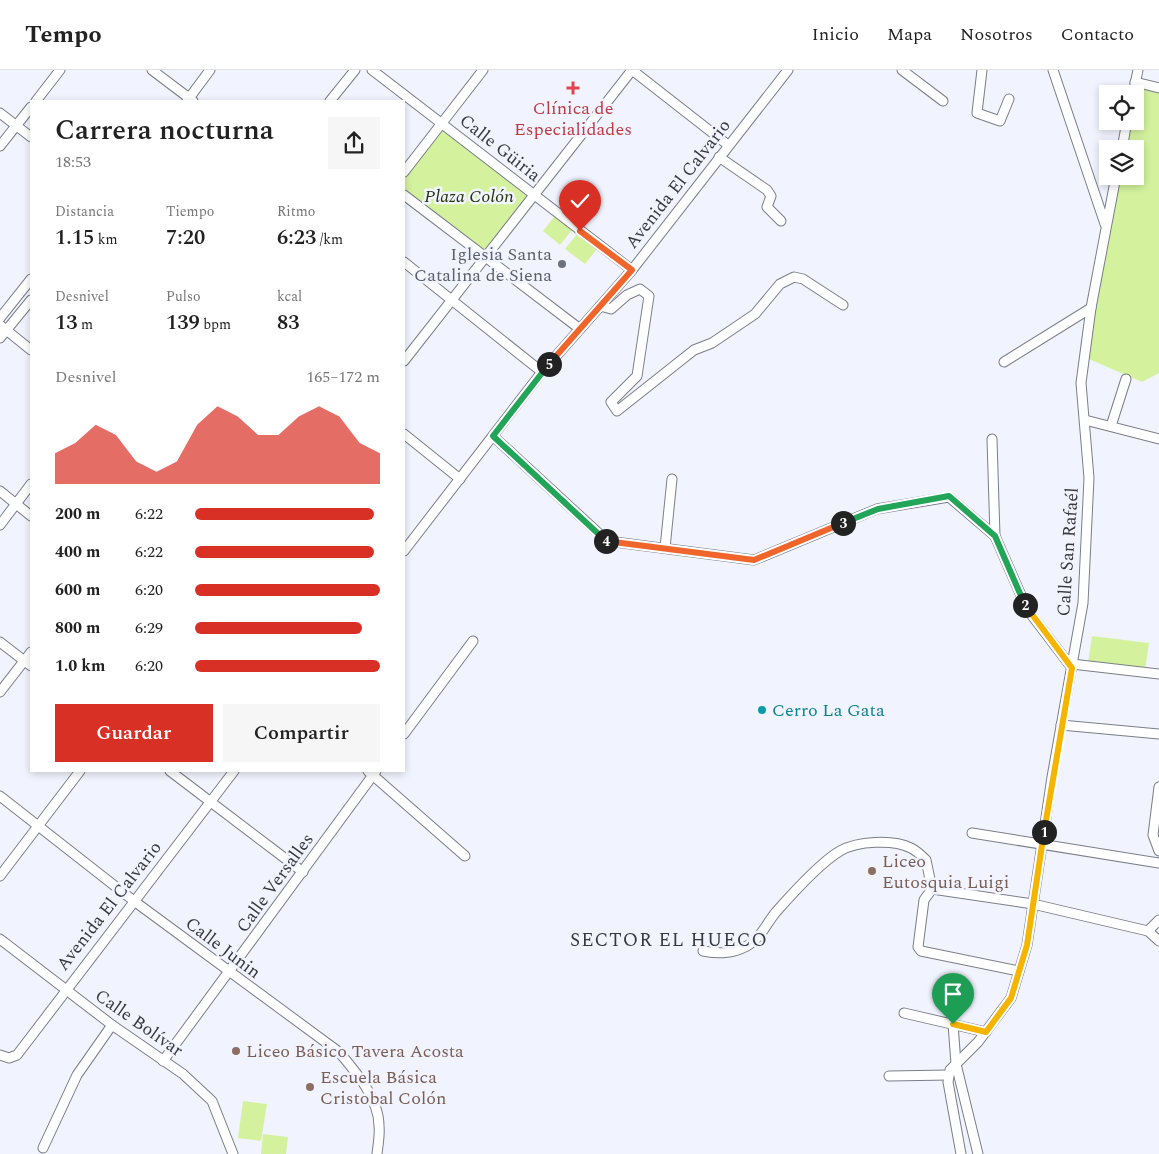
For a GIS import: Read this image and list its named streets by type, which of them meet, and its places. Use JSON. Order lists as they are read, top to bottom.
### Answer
{
  "streets": {
    "street": [
      "Calle Güiria",
      "Avenida El Calvario",
      "Calle San Rafaél",
      "Calle Versalles",
      "Calle Junin",
      "Calle Bolívar"
    ]
  },
  "crossings": [
    ["Calle Güiria", "Avenida El Calvario"],
    ["Avenida El Calvario", "Calle Junin"],
    ["Avenida El Calvario", "Calle Bolívar"],
    ["Calle Versalles", "Calle Junin"],
    ["Calle Versalles", "Calle Bolívar"]
  ],
  "districts": ["SECTOR EL HUECO"],
  "parks": ["Plaza Colón"],
  "places": {
    "health": ["Clínica de Especialidades"],
    "other": [
      "Iglesia Santa Catalina de Siena",
      "Cerro La Gata",
      "Liceo Eutosquia Luigi",
      "Liceo Básico Tavera Acosta",
      "Escuela Básica Cristobal Colón"
    ]
  },
  "page": {
    "header": "Tempo",
    "nav": [
      "Inicio",
      "Mapa",
      "Nosotros",
      "Contacto"
    ],
    "heading": ["Carrera nocturna", "18:53"],
    "stats": [
      ["Distancia", "1.15 km"],
      ["Tiempo", "7:20"],
      ["Ritmo", "6:23 /km"],
      ["Desnivel", "13 m"],
      ["Pulso", "139 bpm"],
      ["kcal", "83"]
    ],
    "pins": [
      "5",
      "3",
      "4",
      "2",
      "1"
    ],
    "chart": ["Desnivel", "165–172 m"],
    "list": [
      {
        "name": "200 m",
        "note": "6:22"
      },
      {
        "name": "400 m",
        "note": "6:22"
      },
      {
        "name": "600 m",
        "note": "6:20"
      },
      {
        "name": "800 m",
        "note": "6:29"
      },
      {
        "name": "1.0 km",
        "note": "6:20"
      }
    ],
    "buttons": ["Guardar", "Compartir"]
  }
}
